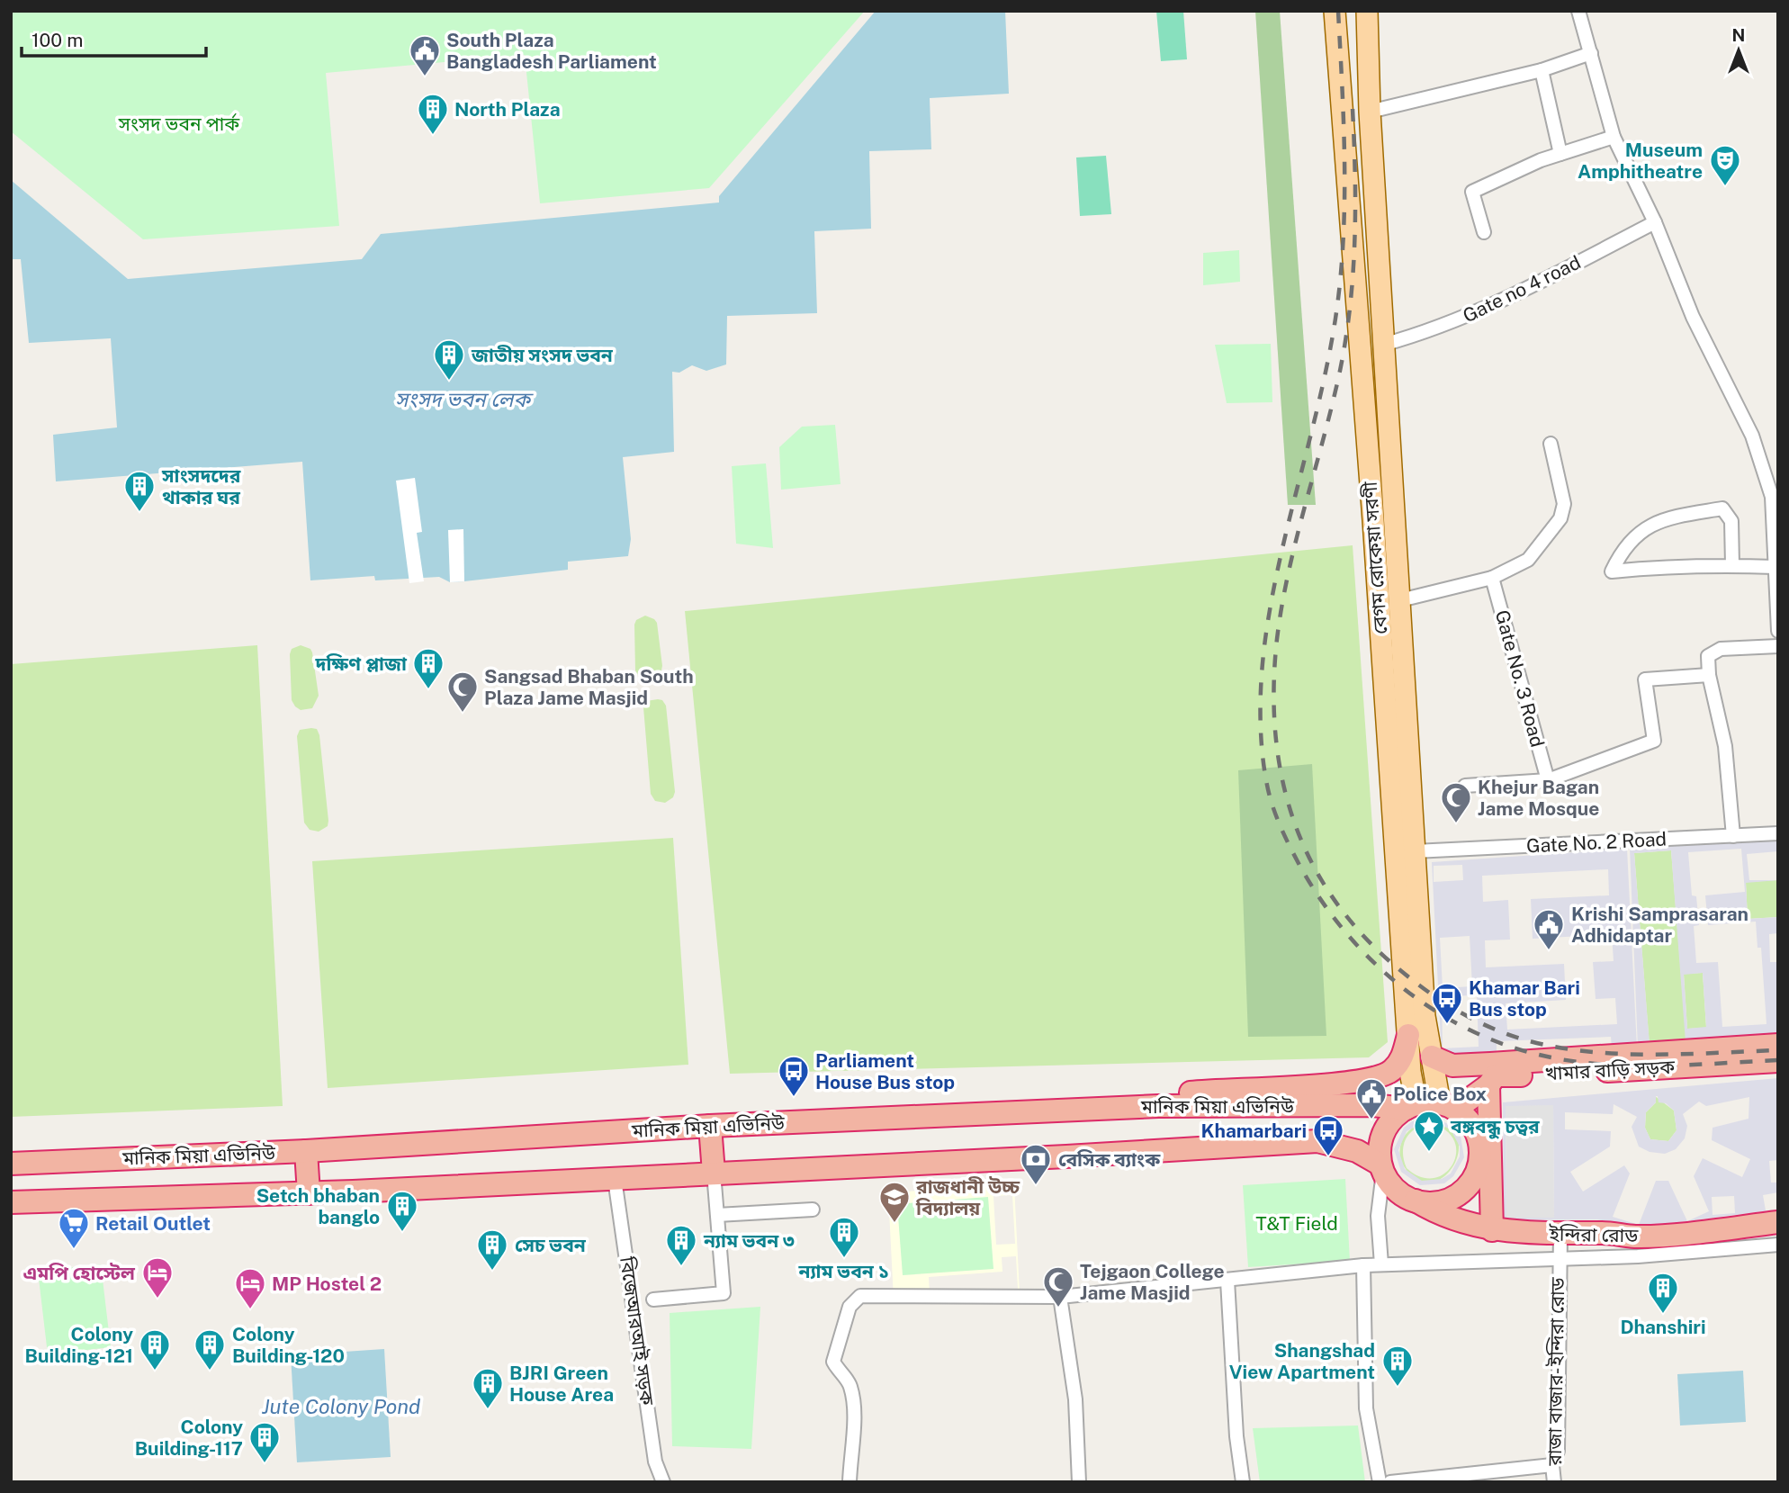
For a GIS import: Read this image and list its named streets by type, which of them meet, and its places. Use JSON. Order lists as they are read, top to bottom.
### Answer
{
  "streets": {
    "highway": ["খামার বাড়ি সড়ক", "মানিক মিয়া এভিনিউ", "ইন্দিরা রোড"],
    "main road": ["বেগম রোকেয়া সরণী"],
    "street": [
      "Gate no 4 road",
      "Gate No. 3 Road",
      "Gate No. 2 Road",
      "বিজেআরআই সড়ক",
      "রাজা বাজার- ইন্দিরা রোড"
    ]
  },
  "crossings": [
    ["Gate no 4 road", "বেগম রোকেয়া সরণী"],
    ["বেগম রোকেয়া সরণী", "Gate No. 2 Road"],
    ["বেগম রোকেয়া সরণী", "খামার বাড়ি সড়ক"],
    ["বেগম রোকেয়া সরণী", "মানিক মিয়া এভিনিউ"],
    ["বেগম রোকেয়া সরণী", "ইন্দিরা রোড"],
    ["খামার বাড়ি সড়ক", "মানিক মিয়া এভিনিউ"],
    ["খামার বাড়ি সড়ক", "ইন্দিরা রোড"],
    ["মানিক মিয়া এভিনিউ", "ইন্দিরা রোড"],
    ["মানিক মিয়া এভিনিউ", "বিজেআরআই সড়ক"],
    ["ইন্দিরা রোড", "রাজা বাজার- ইন্দিরা রোড"]
  ],
  "water": ["সংসদ ভবন লেক", "Jute Colony Pond"],
  "parks": ["সংসদ ভবন পার্ক", "T&T Field"],
  "places": {
    "public building": ["South Plaza Bangladesh Parliament", "Krishi Samprasaran Adhidaptar", "Police Box"],
    "building": [
      "North Plaza",
      "জাতীয় সংসদ ভবন",
      "সাংসদদের থাকার ঘর",
      "দক্ষিণ প্লাজা",
      "Setch bhaban banglo",
      "ন্যাম ভবন ১",
      "ন্যাম ভবন ৩",
      "সেচ ভবন",
      "Dhanshiri",
      "Colony Building-121",
      "Colony Building-120",
      "Shangshad View Apartment",
      "BJRI Green House Area",
      "Colony Building-117"
    ],
    "theatre": ["Museum Amphitheatre"],
    "mosque": ["Sangsad Bhaban South Plaza Jame Masjid", "Khejur Bagan Jame Mosque", "Tejgaon College Jame Masjid"],
    "bus stop": ["Khamar Bari Bus stop", "Parliament House Bus stop", "Khamarbari"],
    "place": ["বঙ্গবন্ধু চত্বর"],
    "bank": ["বেসিক ব্যাংক"],
    "school or university": ["রাজধানী উচ্চ বিদ্যালয়"],
    "supermarket": ["Retail Outlet"],
    "hotel": ["এমপি হোস্টেল", "MP Hostel 2"]
  },
  "scale_bar": "100 m",
  "north": "top"
}
